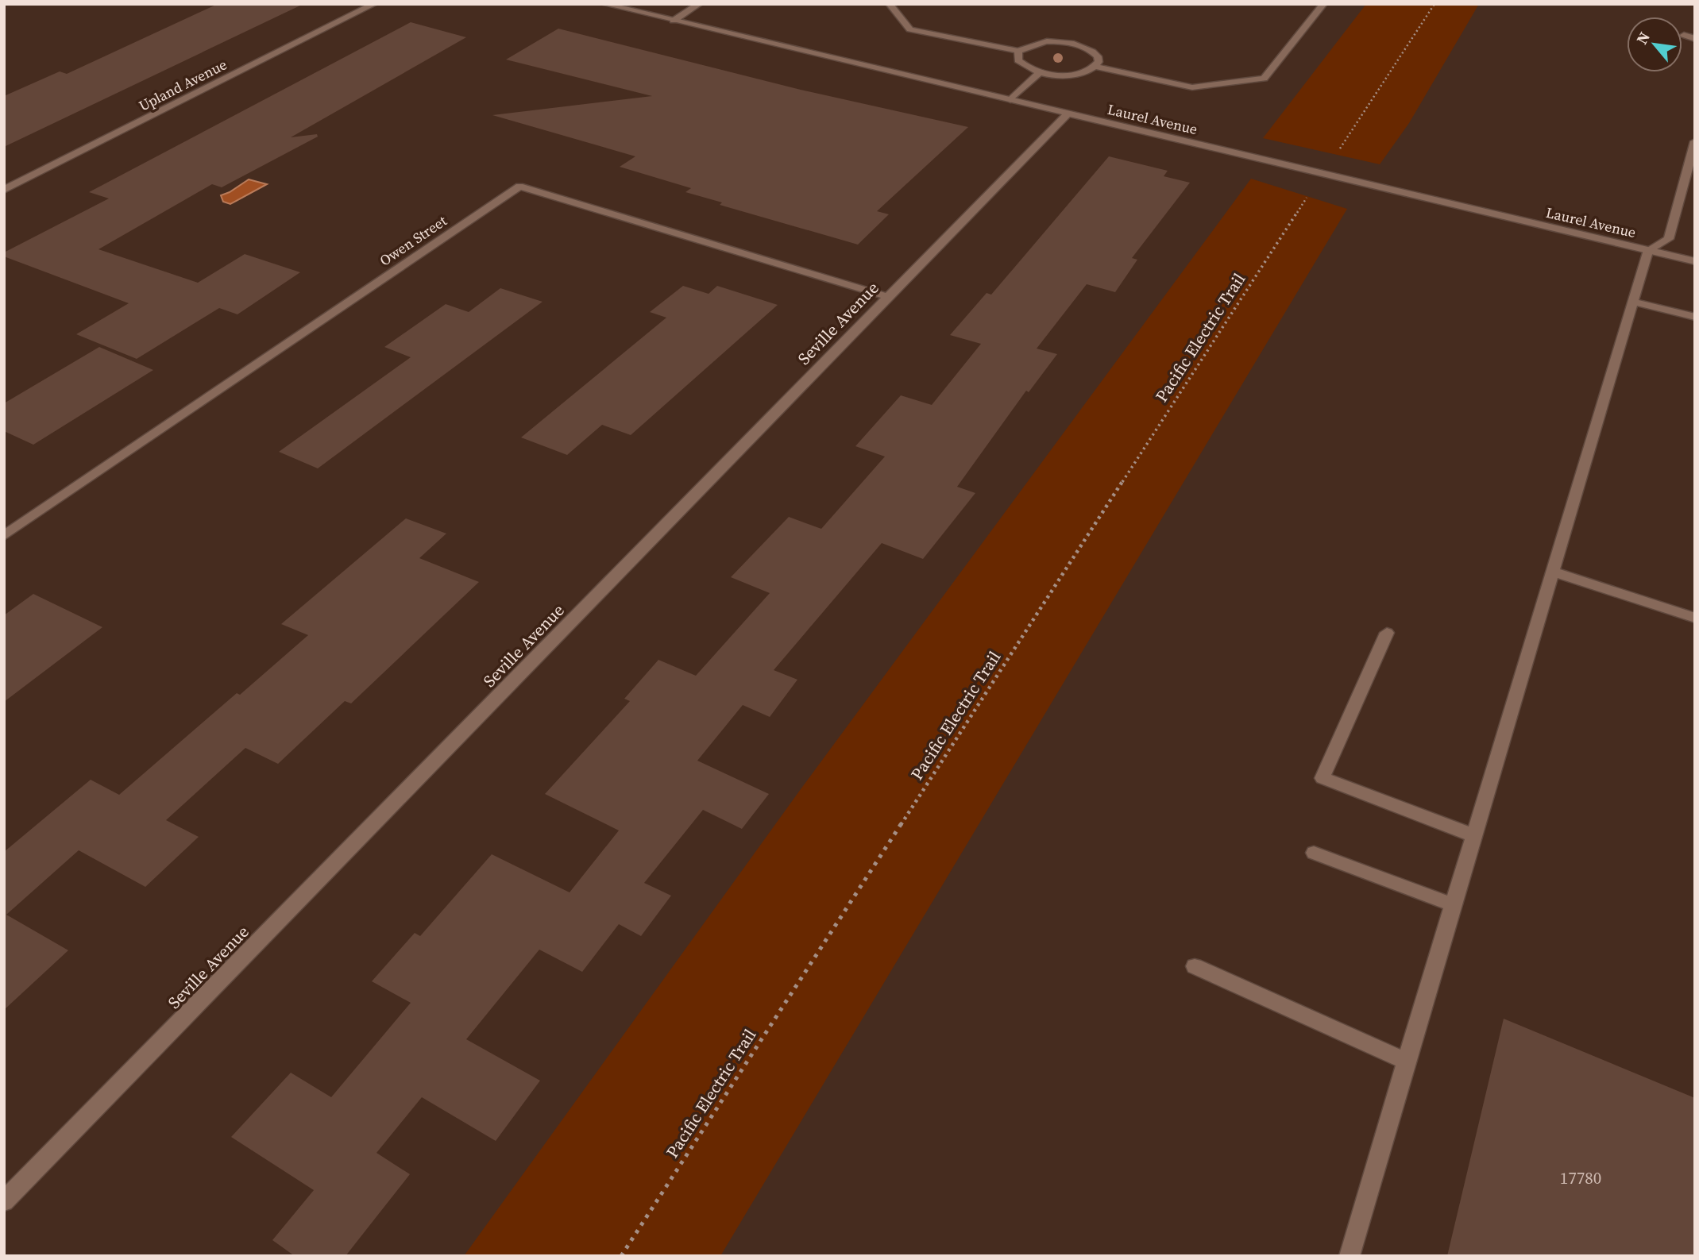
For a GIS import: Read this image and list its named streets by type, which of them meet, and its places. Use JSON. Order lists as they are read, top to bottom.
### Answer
{
  "streets": {
    "street": [
      "Upland Avenue",
      "Laurel Avenue",
      "Owen Street",
      "Seville Avenue"
    ],
    "path": ["Pacific Electric Trail"]
  },
  "crossings": [
    ["Laurel Avenue", "Seville Avenue"],
    ["Owen Street", "Seville Avenue"]
  ],
  "house_numbers": ["17780"],
  "north": "top left"
}
